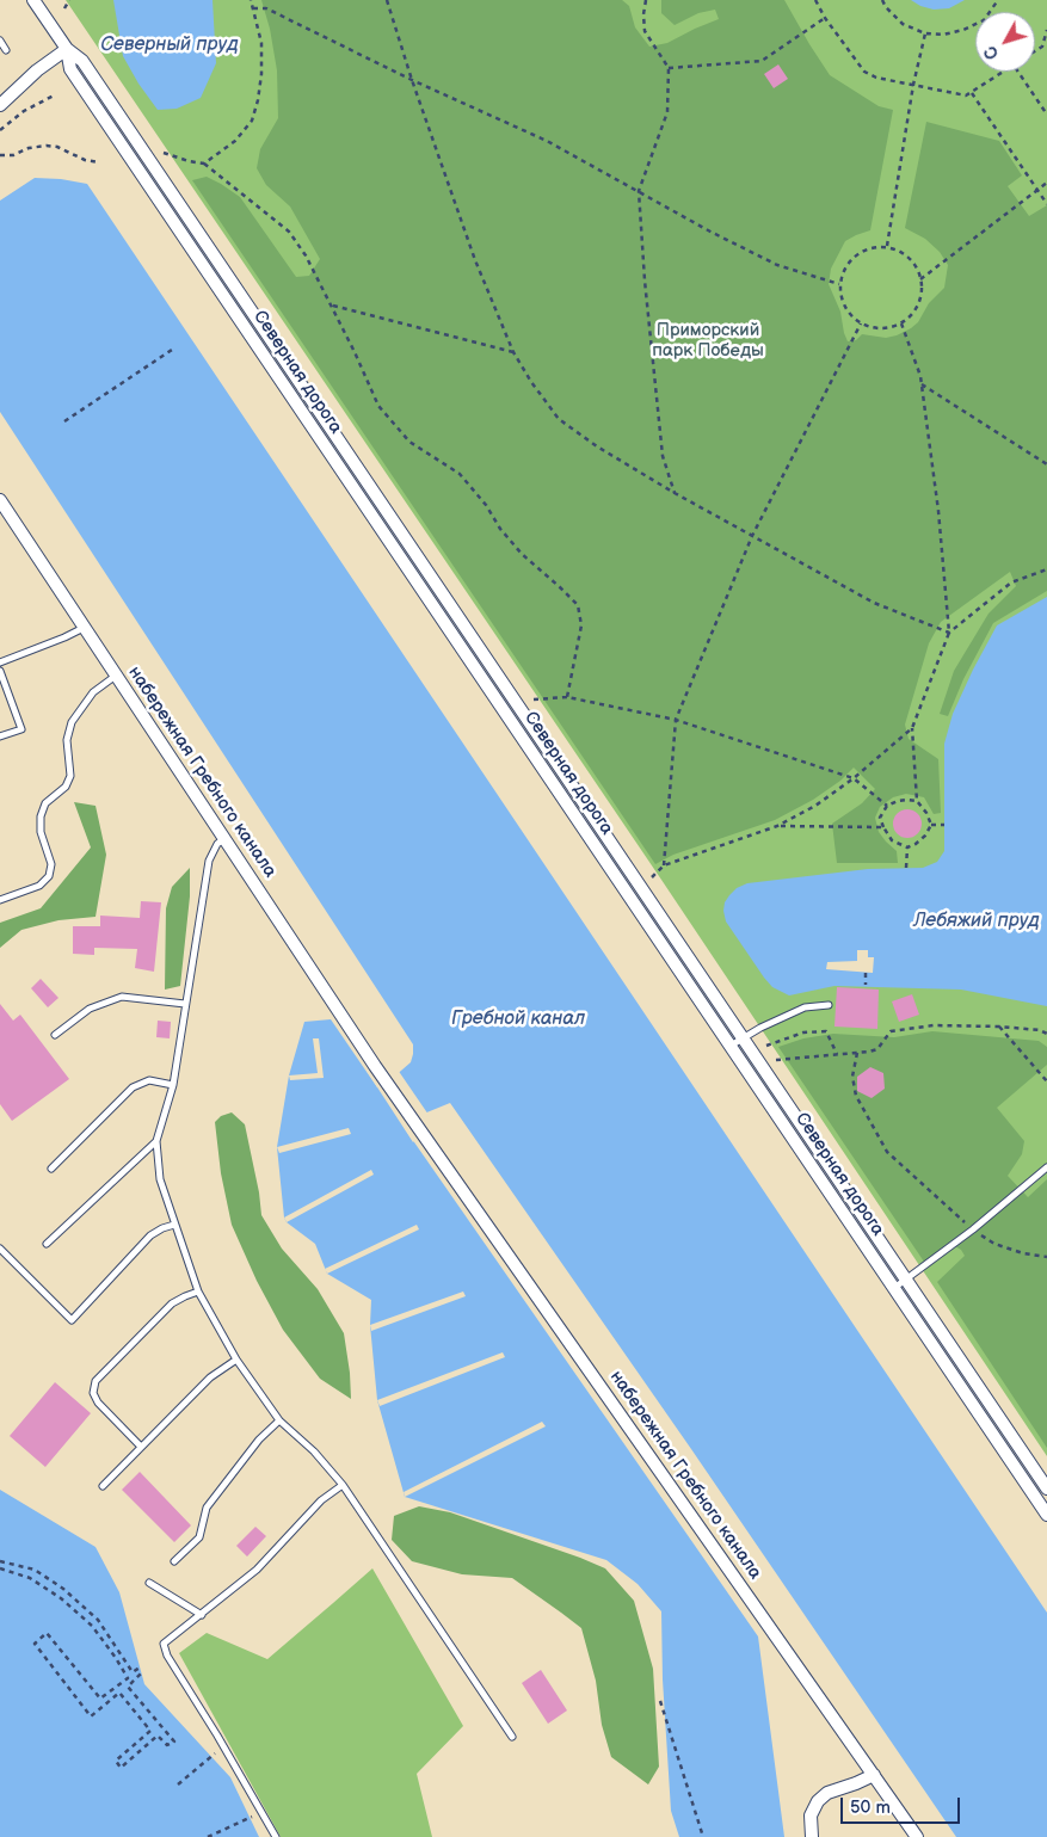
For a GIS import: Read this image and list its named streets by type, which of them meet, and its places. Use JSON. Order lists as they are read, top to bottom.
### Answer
{
  "streets": {
    "street": ["Северная дорога", "набережная Гребного канала"]
  },
  "water": ["Северный пруд", "Лебяжий пруд", "Гребной канал"],
  "parks": ["Приморский парк Победы"],
  "scale_bar": "50 m",
  "north": "bottom left"
}
